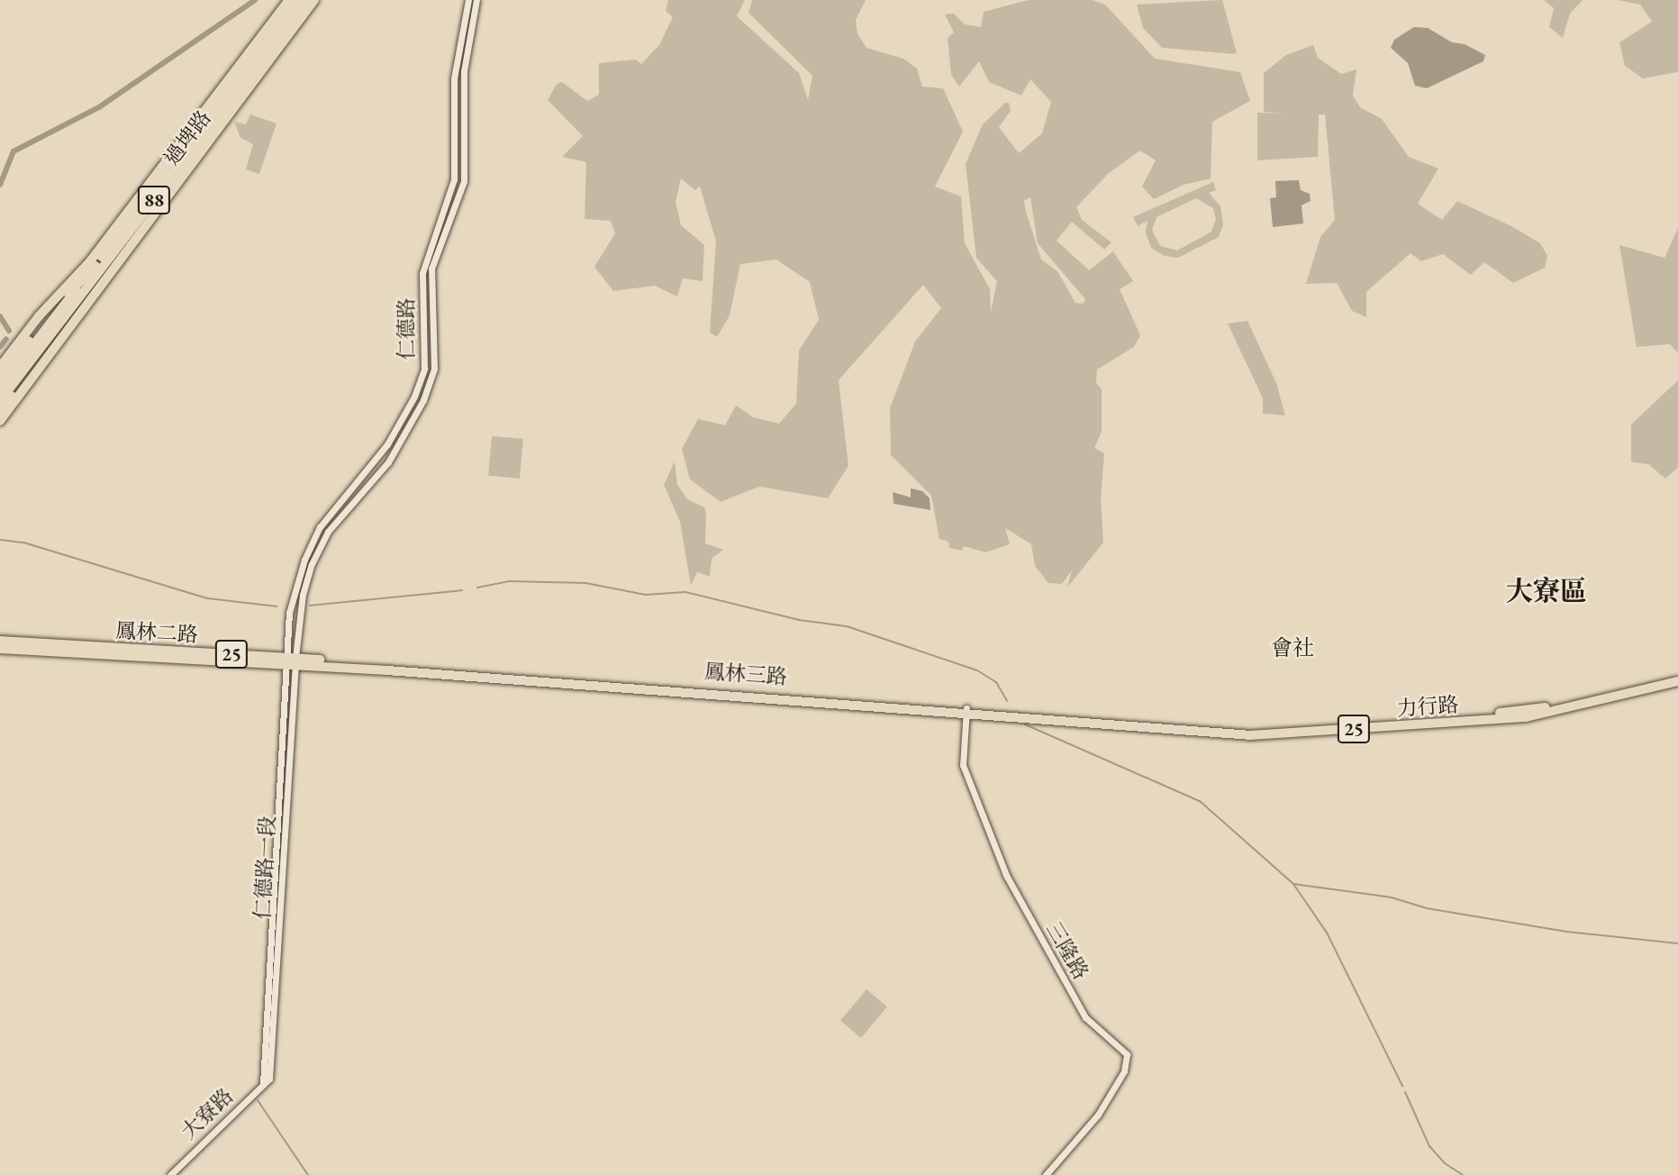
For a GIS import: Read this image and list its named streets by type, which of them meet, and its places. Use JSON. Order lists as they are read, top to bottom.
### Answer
{
  "streets": {
    "highway": ["88"],
    "main road": [
      "過埤路",
      "鳳林二路",
      "25",
      "鳳林三路",
      "力行路"
    ],
    "street": [
      "仁德路",
      "仁德路一段",
      "三隆路",
      "大寮路"
    ]
  },
  "crossings": [
    ["仁德路", "鳳林二路"],
    ["仁德路", "仁德路一段"],
    ["鳳林二路", "鳳林三路"],
    ["鳳林二路", "仁德路一段"],
    ["鳳林三路", "力行路"],
    ["鳳林三路", "三隆路"],
    ["仁德路一段", "大寮路"]
  ],
  "districts": ["大寮區", "會社"]
}
